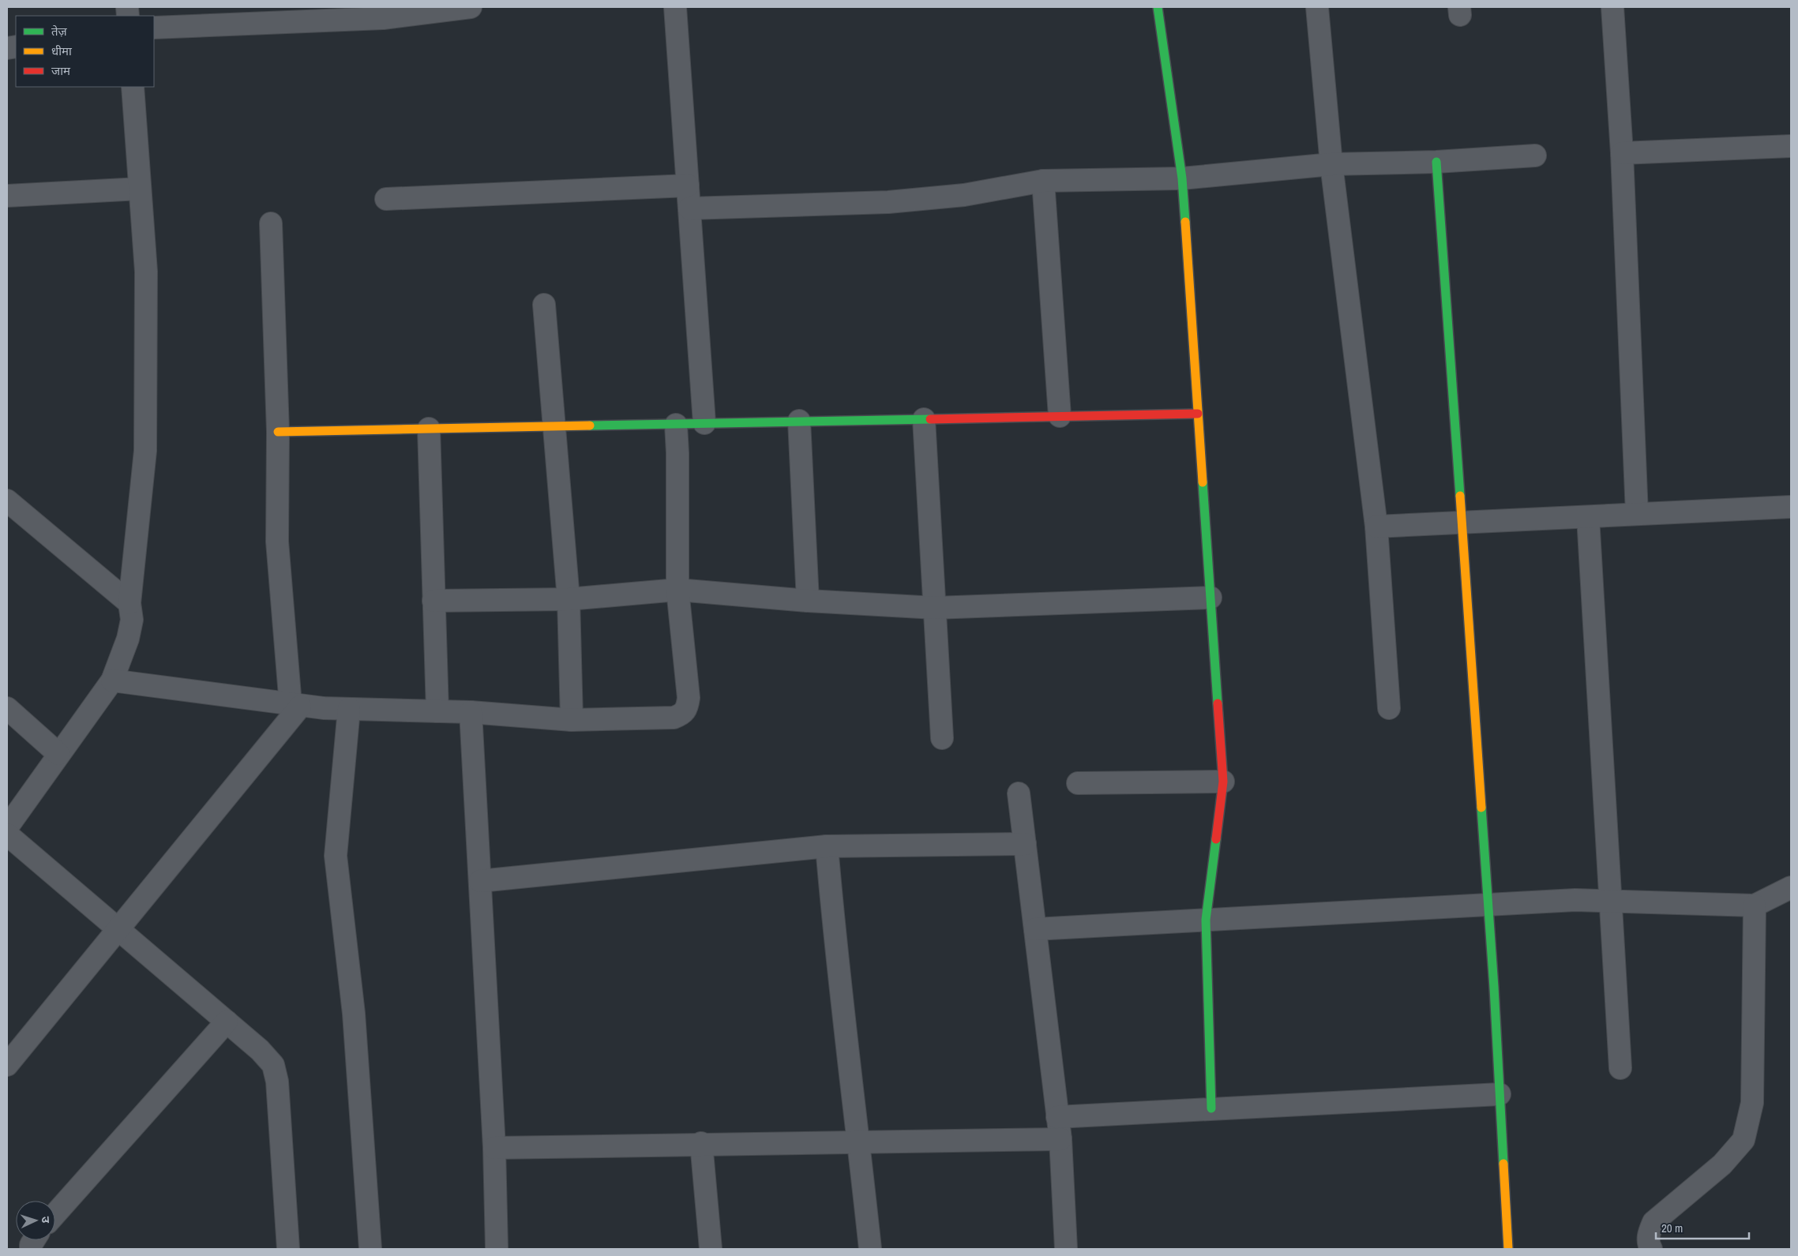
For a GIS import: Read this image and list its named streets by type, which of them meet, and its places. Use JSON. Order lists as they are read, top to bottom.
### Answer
{
  "legend": ["तेज़", "धीमा", "जाम"],
  "scale_bar": "20 m",
  "north": "right"
}
